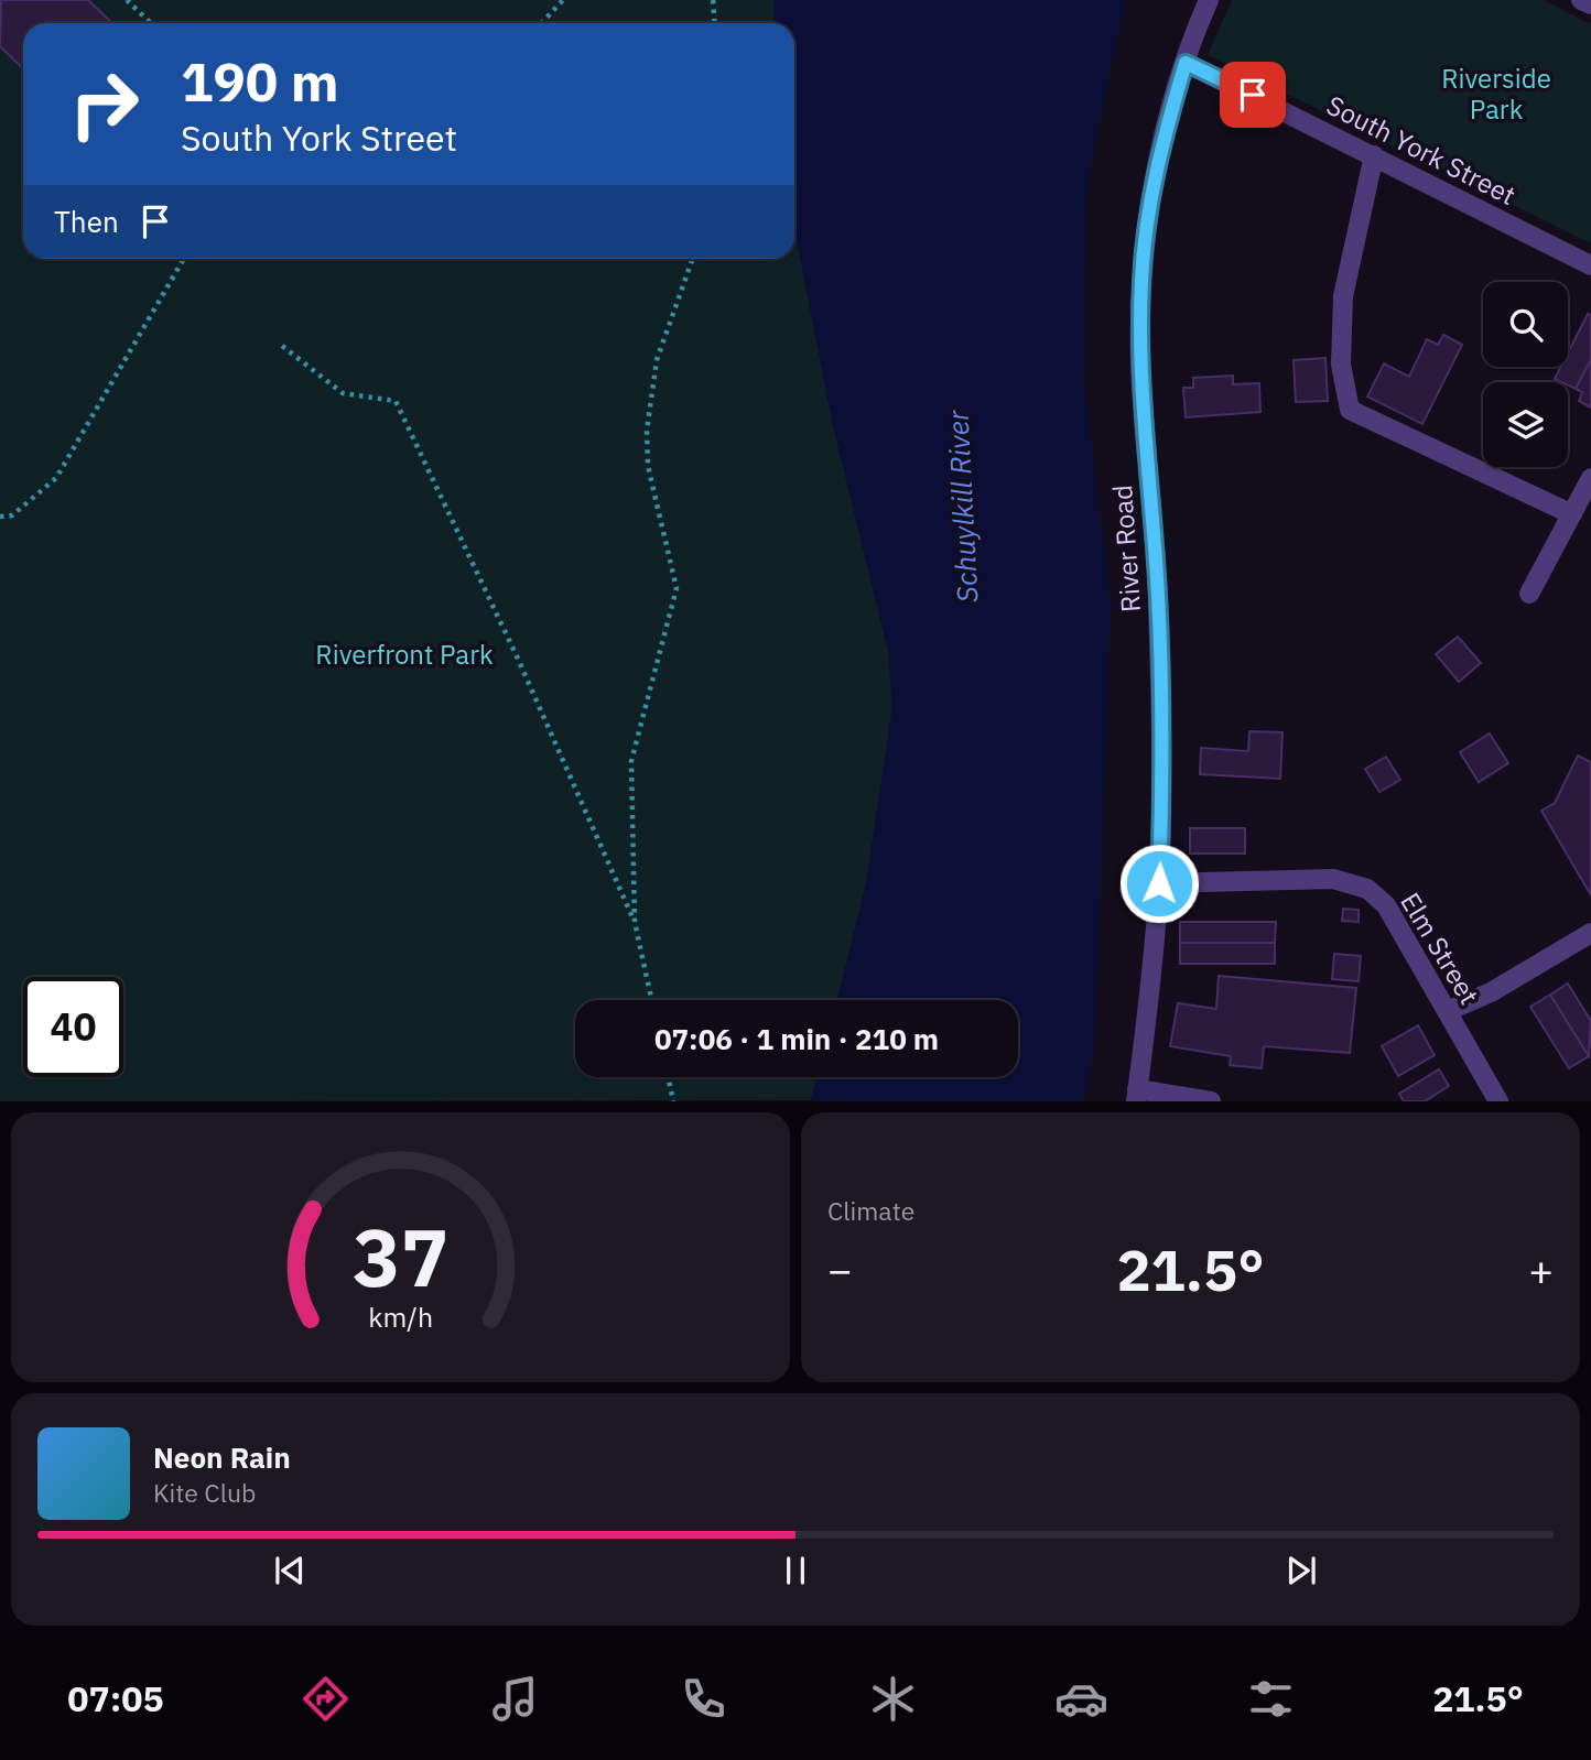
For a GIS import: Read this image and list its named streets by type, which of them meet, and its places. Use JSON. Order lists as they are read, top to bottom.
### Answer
{
  "streets": {
    "street": ["South York Street", "River Road", "Elm Street"]
  },
  "crossings": [
    ["South York Street", "River Road"],
    ["River Road", "Elm Street"]
  ],
  "water": ["Schuylkill River"],
  "parks": ["Riverside Park", "Riverfront Park"],
  "page": {
    "turn": ["190 m", "South York Street"],
    "then": "Then",
    "limit": "40",
    "trip": "07:06 · 1 min · 210 m",
    "tile": "Climate",
    "heat": ["−", "21.5°", "+"],
    "song": ["Neon Rain", "Kite Club"],
    "tabs": ["07:05", "21.5°"],
    "gauge": ["37", "km/h"]
  }
}
